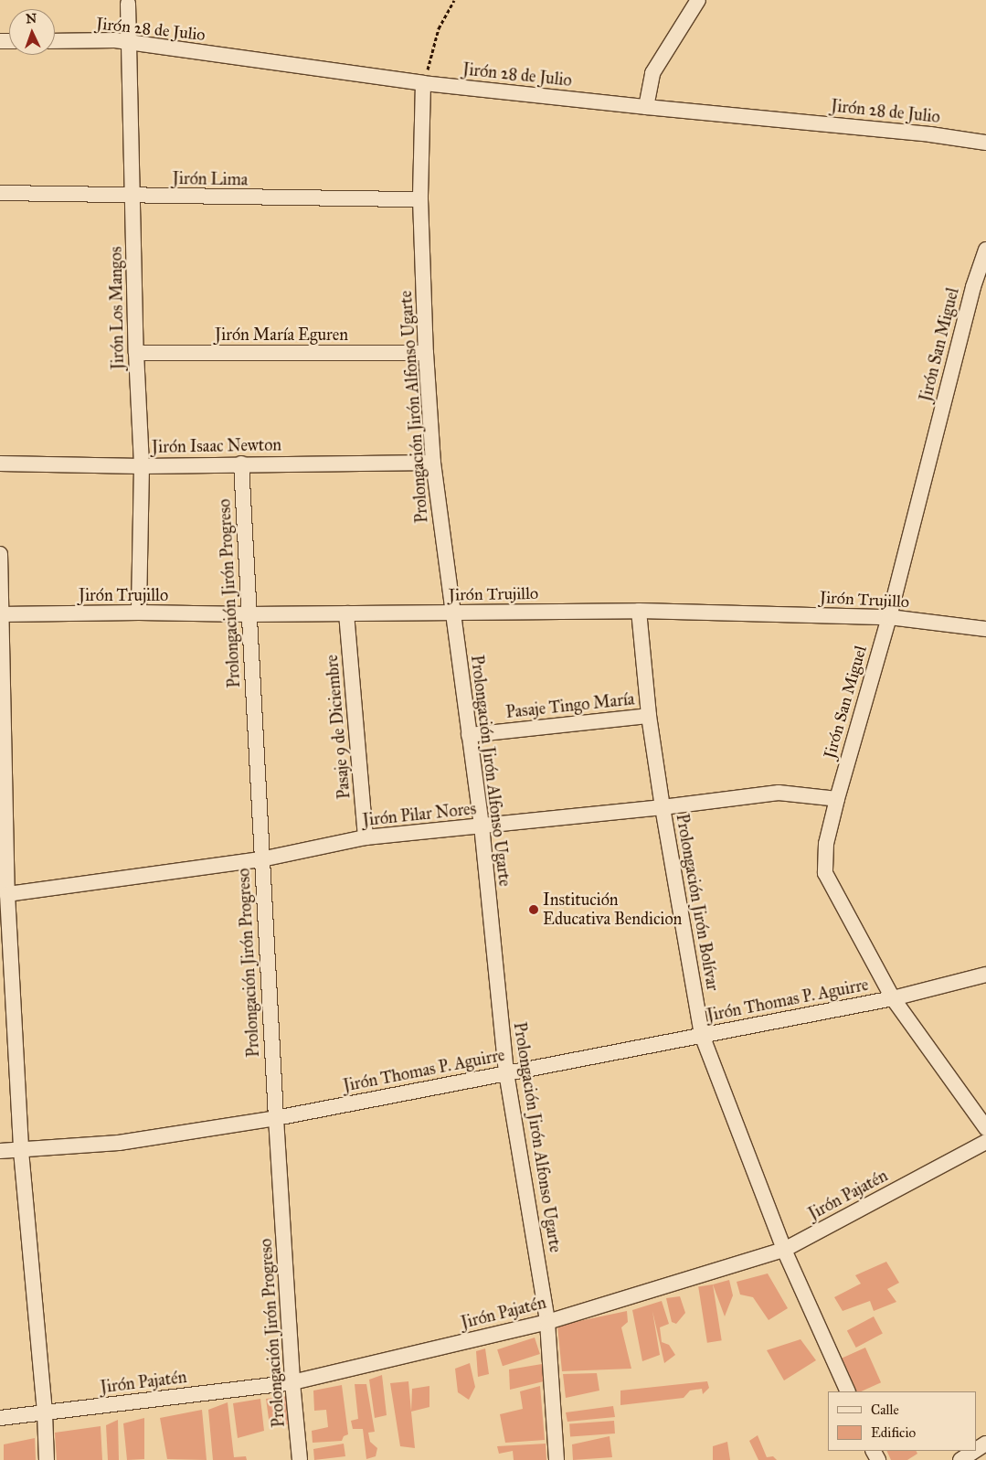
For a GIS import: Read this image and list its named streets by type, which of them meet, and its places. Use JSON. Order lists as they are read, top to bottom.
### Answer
{
  "streets": {
    "street": [
      "Jirón 28 de Julio",
      "Jirón Lima",
      "Jirón Los Mangos",
      "Jirón María Eguren",
      "Jirón San Miguel",
      "Prolongación Jirón Alfonso Ugarte",
      "Jirón Isaac Newton",
      "Prolongación Jirón Progreso",
      "Jirón Trujillo",
      "Pasaje Tingo María",
      "Pasaje 9 de Diciembre",
      "Jirón Pilar Nores",
      "Prolongación Jirón Bolívar",
      "Jirón Thomas P. Aguirre",
      "Jirón Pajatén"
    ]
  },
  "crossings": [
    ["Jirón 28 de Julio", "Jirón Los Mangos"],
    ["Jirón 28 de Julio", "Prolongación Jirón Alfonso Ugarte"],
    ["Jirón Lima", "Jirón Los Mangos"],
    ["Jirón Lima", "Prolongación Jirón Alfonso Ugarte"],
    ["Jirón Los Mangos", "Jirón María Eguren"],
    ["Jirón Los Mangos", "Jirón Isaac Newton"],
    ["Jirón Los Mangos", "Jirón Trujillo"],
    ["Jirón María Eguren", "Prolongación Jirón Alfonso Ugarte"],
    ["Jirón San Miguel", "Jirón Trujillo"],
    ["Jirón San Miguel", "Jirón Pilar Nores"],
    ["Jirón San Miguel", "Jirón Thomas P. Aguirre"],
    ["Prolongación Jirón Alfonso Ugarte", "Jirón Isaac Newton"],
    ["Prolongación Jirón Alfonso Ugarte", "Jirón Trujillo"],
    ["Prolongación Jirón Alfonso Ugarte", "Pasaje Tingo María"],
    ["Prolongación Jirón Alfonso Ugarte", "Jirón Pilar Nores"],
    ["Prolongación Jirón Alfonso Ugarte", "Jirón Thomas P. Aguirre"],
    ["Prolongación Jirón Alfonso Ugarte", "Jirón Pajatén"],
    ["Jirón Isaac Newton", "Prolongación Jirón Progreso"],
    ["Prolongación Jirón Progreso", "Jirón Trujillo"],
    ["Prolongación Jirón Progreso", "Jirón Pilar Nores"],
    ["Prolongación Jirón Progreso", "Jirón Thomas P. Aguirre"],
    ["Prolongación Jirón Progreso", "Jirón Pajatén"],
    ["Jirón Trujillo", "Pasaje 9 de Diciembre"],
    ["Jirón Trujillo", "Prolongación Jirón Bolívar"],
    ["Pasaje Tingo María", "Prolongación Jirón Bolívar"],
    ["Pasaje 9 de Diciembre", "Jirón Pilar Nores"],
    ["Jirón Pilar Nores", "Prolongación Jirón Bolívar"],
    ["Prolongación Jirón Bolívar", "Jirón Thomas P. Aguirre"],
    ["Prolongación Jirón Bolívar", "Jirón Pajatén"]
  ],
  "places": ["Institución Educativa Bendicion"],
  "legend": ["Calle", "Edificio"],
  "north": "top"
}
